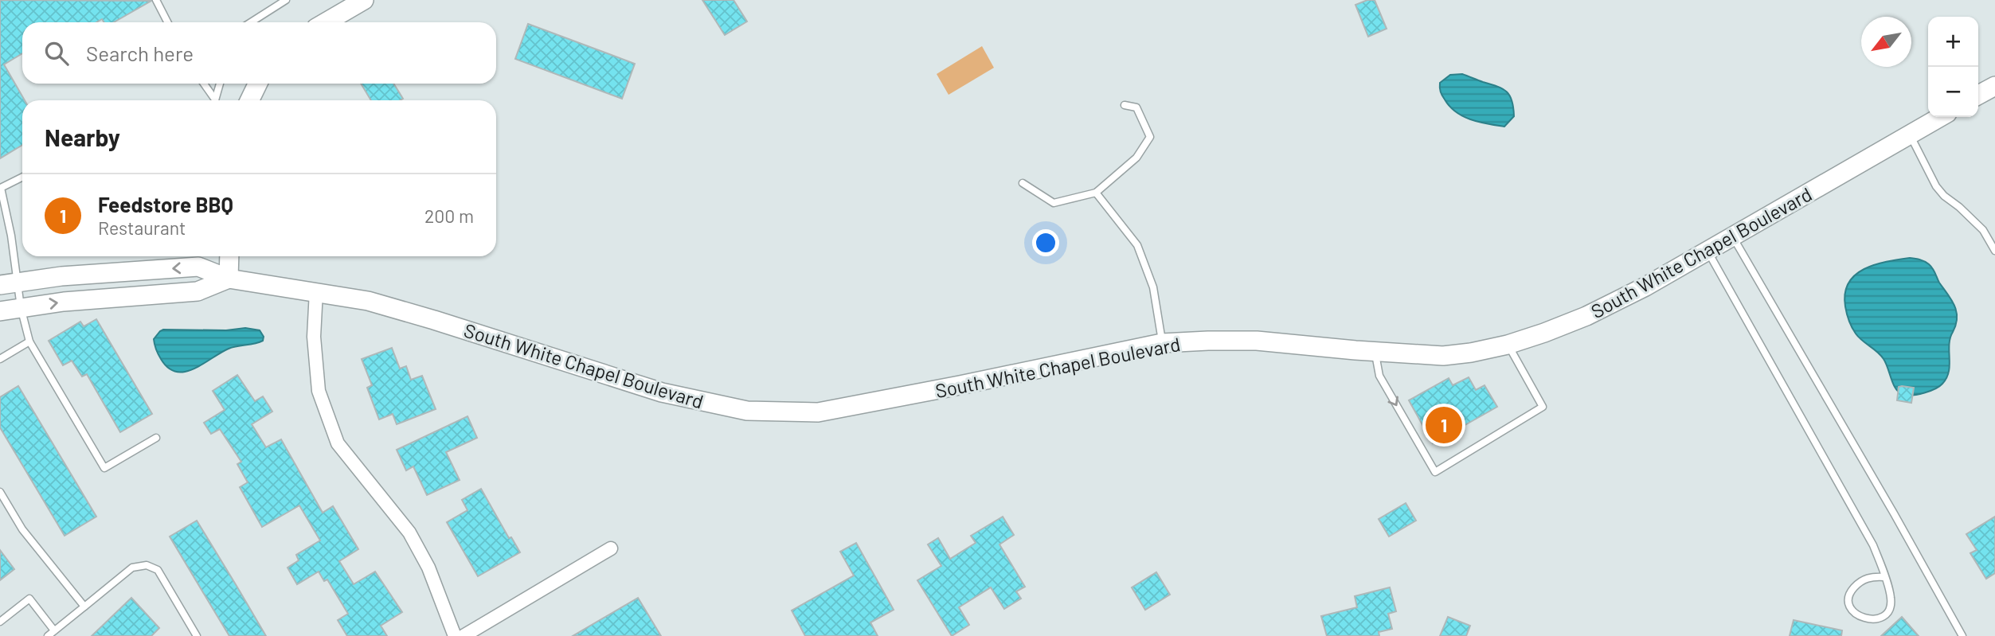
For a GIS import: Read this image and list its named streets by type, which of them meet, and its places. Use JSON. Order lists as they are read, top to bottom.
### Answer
{
  "streets": {
    "main road": ["South White Chapel Boulevard"]
  },
  "north": "bottom left",
  "page": {
    "map_buttons": ["+", "−"],
    "search": "Search here",
    "heading": "Nearby",
    "list": [
      {
        "mark": "1",
        "name": "Feedstore BBQ",
        "note": "Restaurant",
        "value": "200 m"
      }
    ],
    "pins": "1"
  }
}
